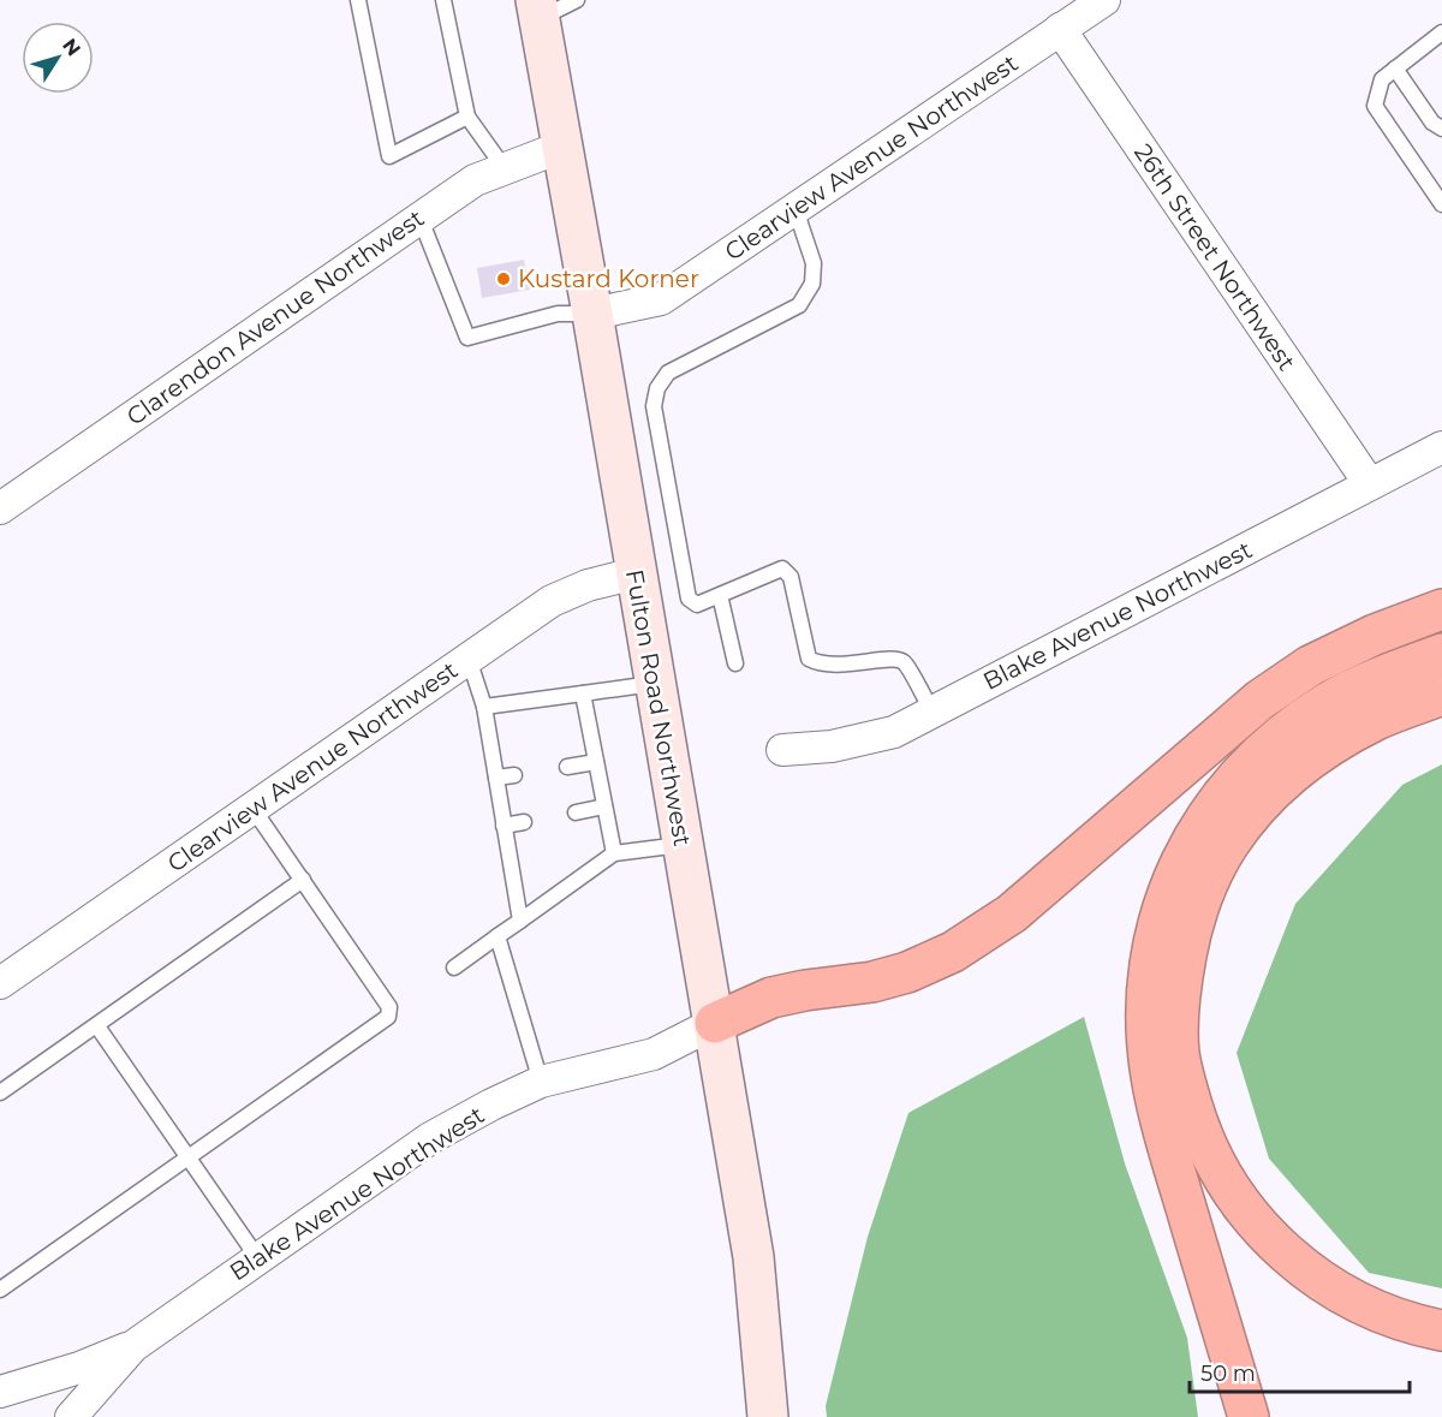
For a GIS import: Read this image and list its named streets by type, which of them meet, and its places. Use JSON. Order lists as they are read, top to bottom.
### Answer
{
  "streets": {
    "main road": ["Fulton Road Northwest"],
    "street": [
      "Clearview Avenue Northwest",
      "26th Street Northwest",
      "Clarendon Avenue Northwest",
      "Blake Avenue Northwest"
    ]
  },
  "crossings": [
    ["Clearview Avenue Northwest", "26th Street Northwest"],
    ["Clearview Avenue Northwest", "Fulton Road Northwest"],
    ["26th Street Northwest", "Blake Avenue Northwest"],
    ["Clarendon Avenue Northwest", "Fulton Road Northwest"],
    ["Blake Avenue Northwest", "Fulton Road Northwest"]
  ],
  "places": ["Kustard Korner"],
  "scale_bar": "50 m",
  "north": "top right"
}
